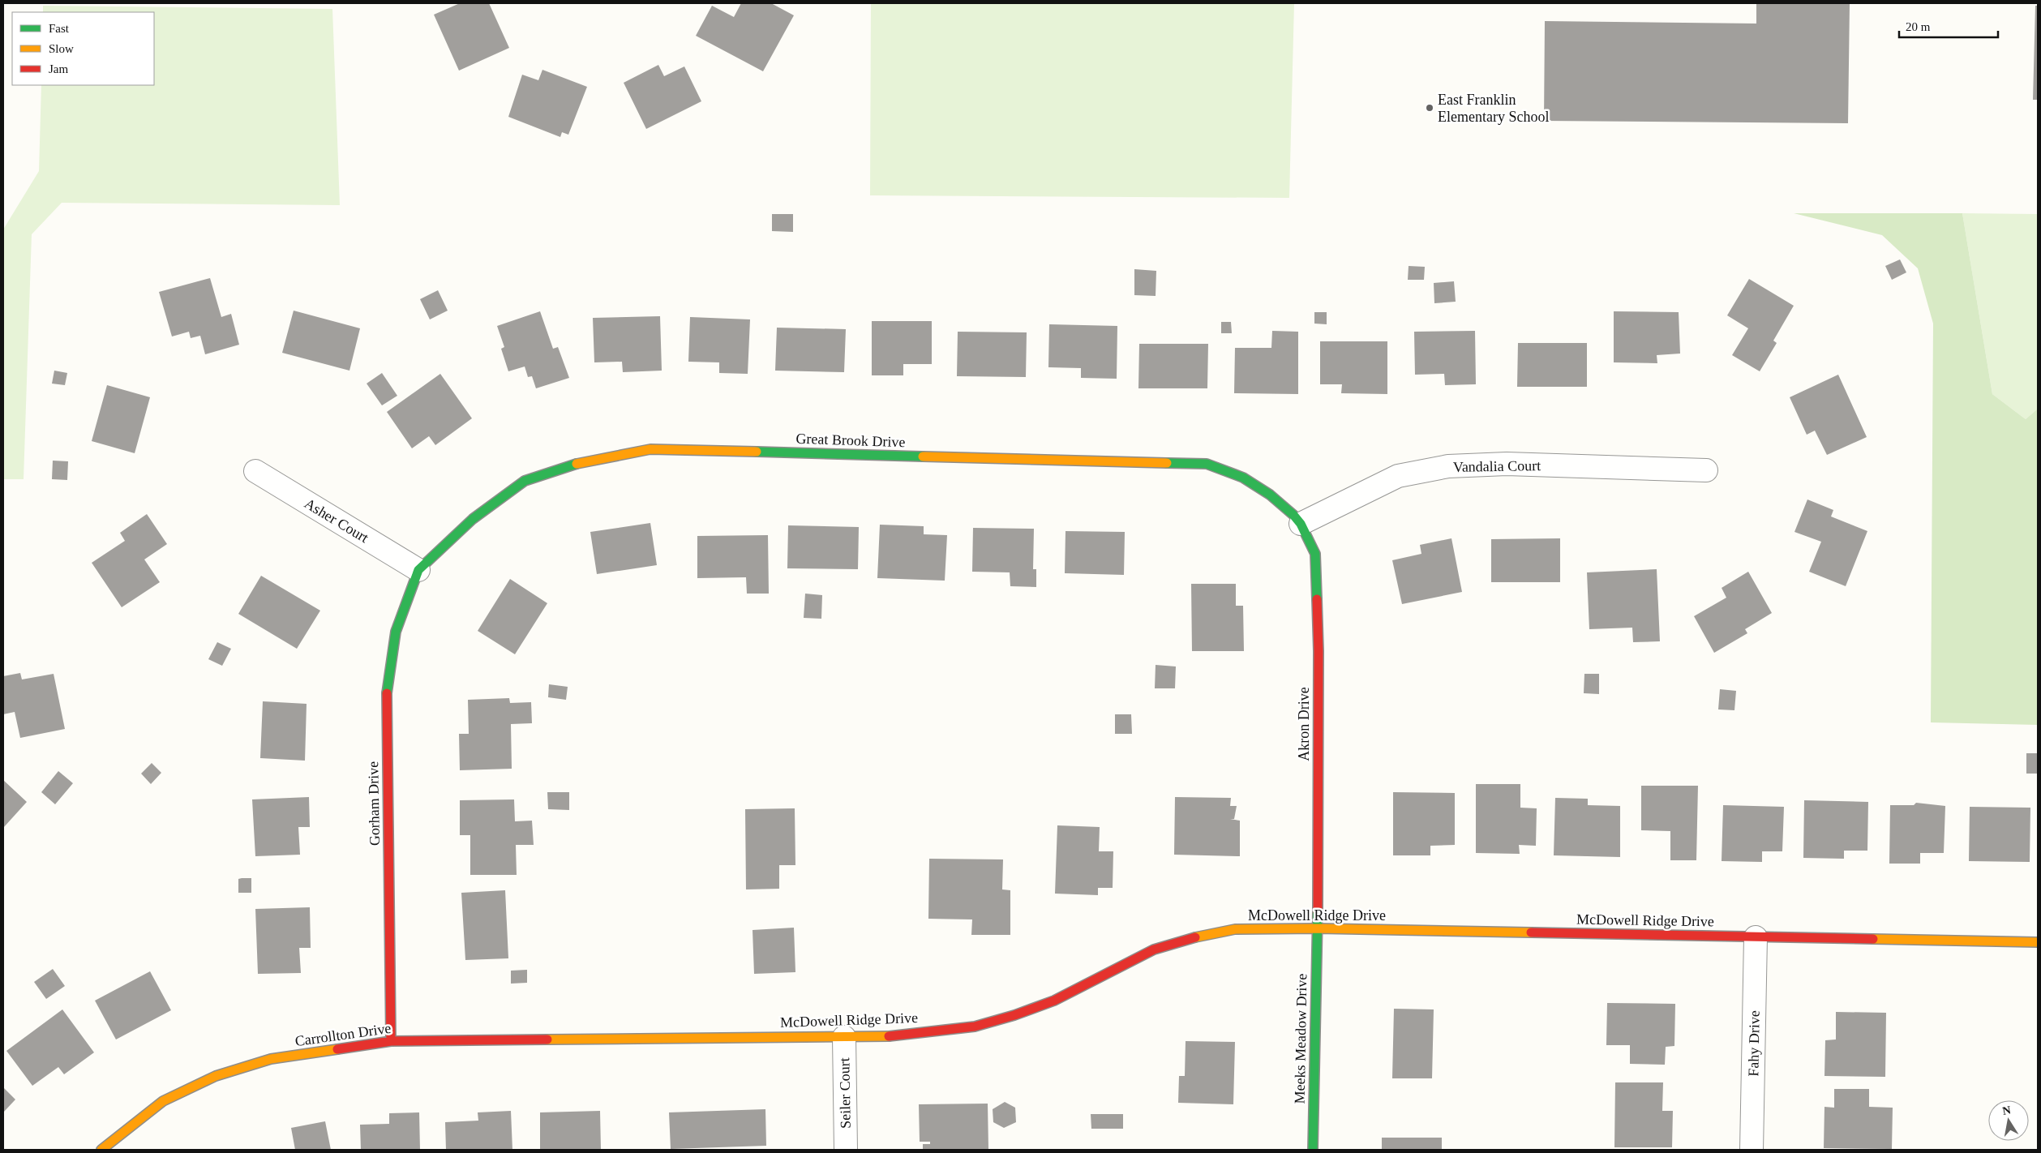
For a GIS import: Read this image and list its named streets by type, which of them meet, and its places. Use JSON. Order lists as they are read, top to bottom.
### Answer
{
  "streets": {
    "street": [
      "Great Brook Drive",
      "Vandalia Court",
      "Asher Court",
      "Akron Drive",
      "Gorham Drive",
      "McDowell Ridge Drive",
      "Carrollton Drive",
      "Meeks Meadow Drive",
      "Fahy Drive",
      "Seiler Court"
    ]
  },
  "crossings": [
    ["Great Brook Drive", "Vandalia Court"],
    ["Great Brook Drive", "Asher Court"],
    ["Great Brook Drive", "Akron Drive"],
    ["Great Brook Drive", "Gorham Drive"],
    ["Vandalia Court", "Akron Drive"],
    ["Asher Court", "Gorham Drive"],
    ["Akron Drive", "McDowell Ridge Drive"],
    ["Akron Drive", "Meeks Meadow Drive"],
    ["Gorham Drive", "Carrollton Drive"],
    ["McDowell Ridge Drive", "Carrollton Drive"],
    ["McDowell Ridge Drive", "Meeks Meadow Drive"],
    ["McDowell Ridge Drive", "Fahy Drive"],
    ["McDowell Ridge Drive", "Seiler Court"]
  ],
  "places": ["East Franklin Elementary School"],
  "legend": ["Fast", "Slow", "Jam"],
  "scale_bar": "20 m",
  "north": "top"
}
